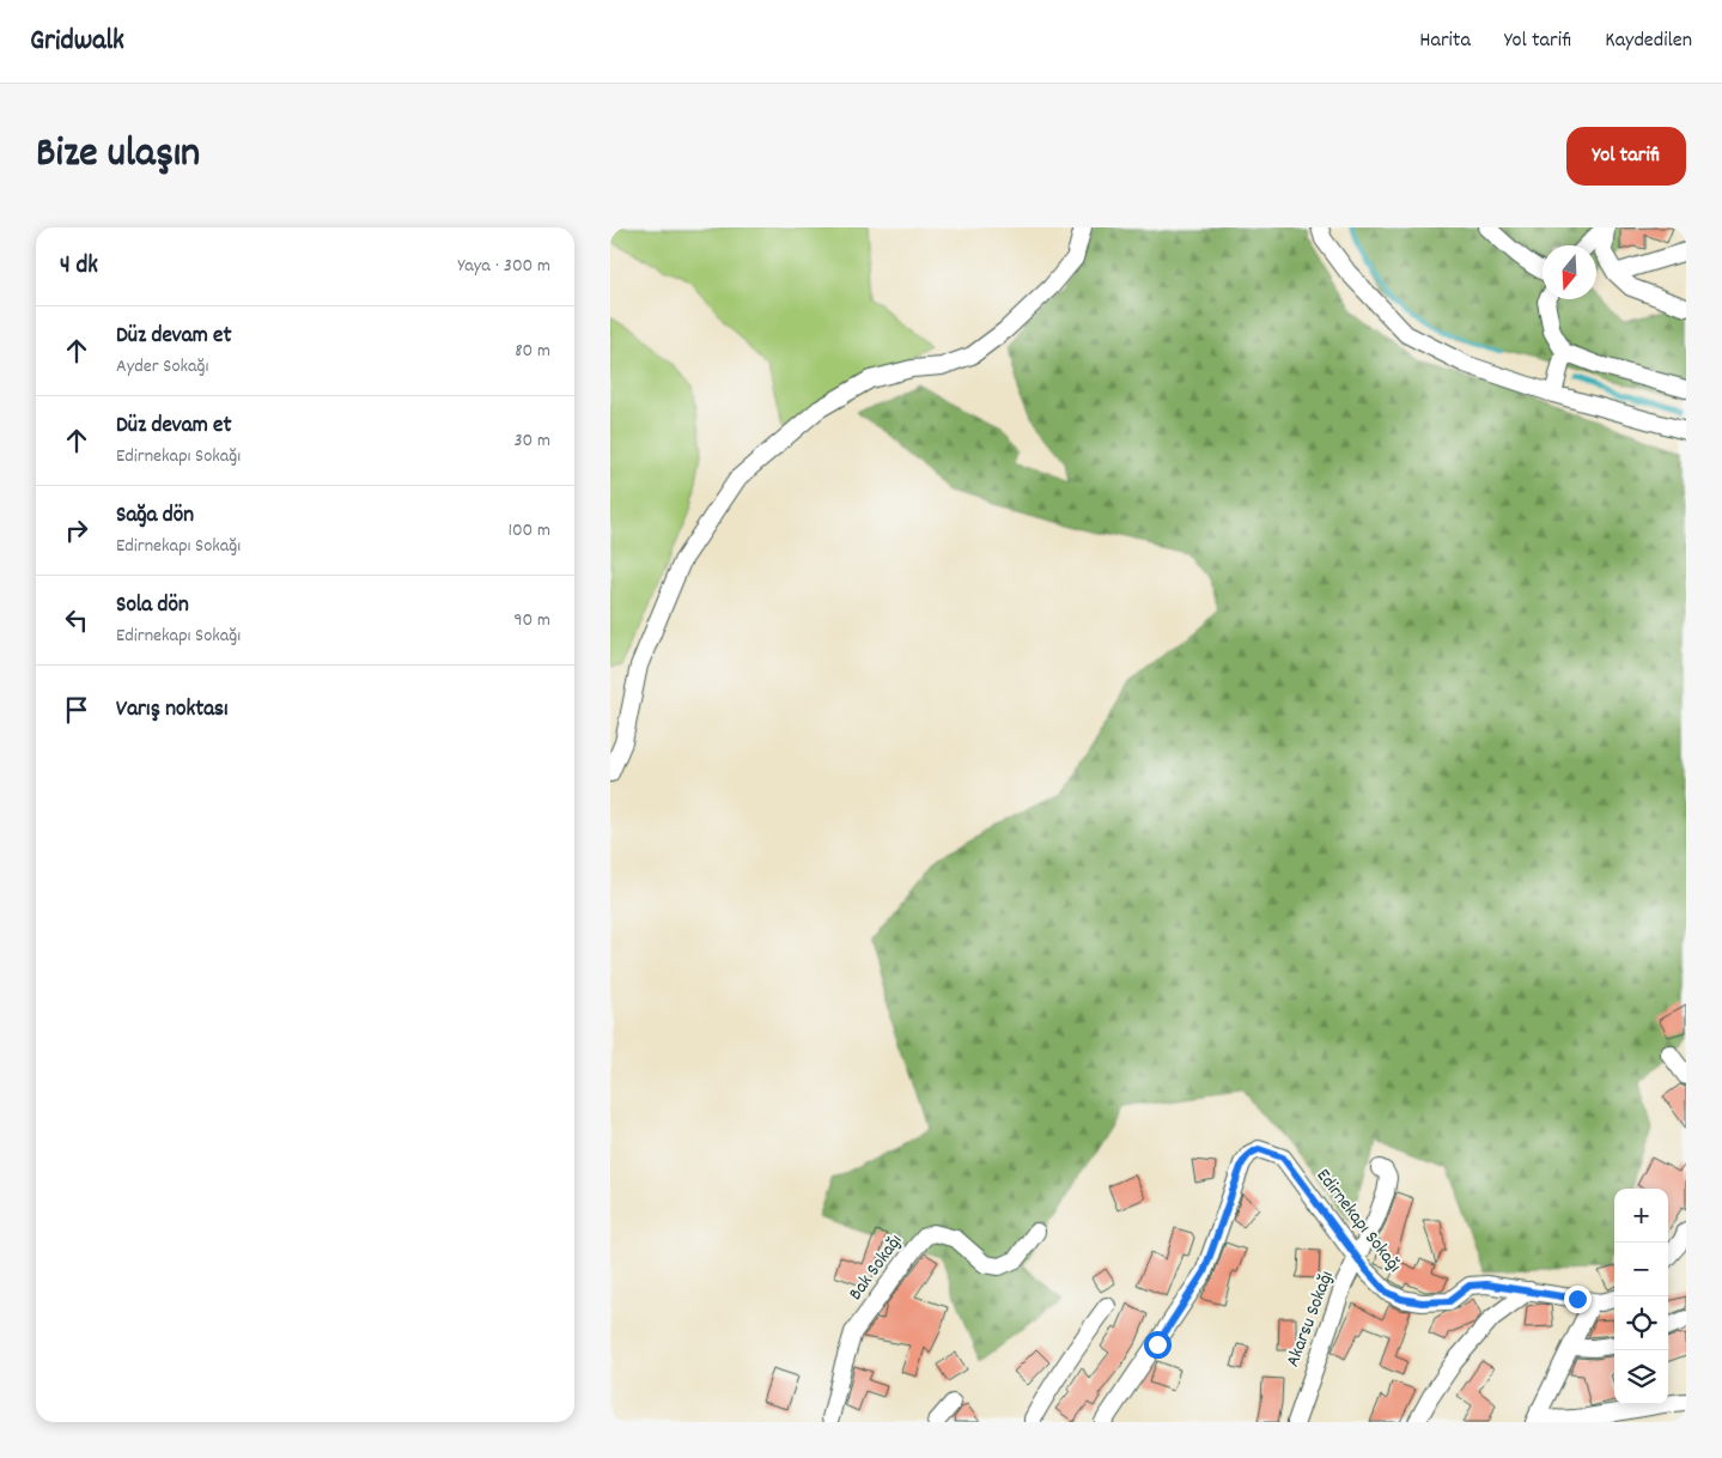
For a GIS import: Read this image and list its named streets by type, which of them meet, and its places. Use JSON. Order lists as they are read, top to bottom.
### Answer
{
  "streets": {
    "street": ["Edirnekapı Sokağı", "Bak Sokağı", "Akarsu Sokağı"]
  },
  "crossings": [
    ["Edirnekapı Sokağı", "Akarsu Sokağı"]
  ],
  "north": "bottom",
  "page": {
    "header": "Gridwalk",
    "nav": ["Harita", "Yol tarifi", "Kaydedilen"],
    "title": "Bize ulaşın",
    "buttons": "Yol tarifi",
    "heading": ["4 dk", "Yaya · 300 m"],
    "list": [
      ["Düz devam et", "Ayder Sokağı", "80 m"],
      ["Düz devam et", "Edirnekapı Sokağı", "30 m"],
      ["Sağa dön", "Edirnekapı Sokağı", "100 m"],
      ["Sola dön", "Edirnekapı Sokağı", "90 m"],
      "Varış noktası"
    ],
    "map_buttons": ["+", "−"]
  }
}
